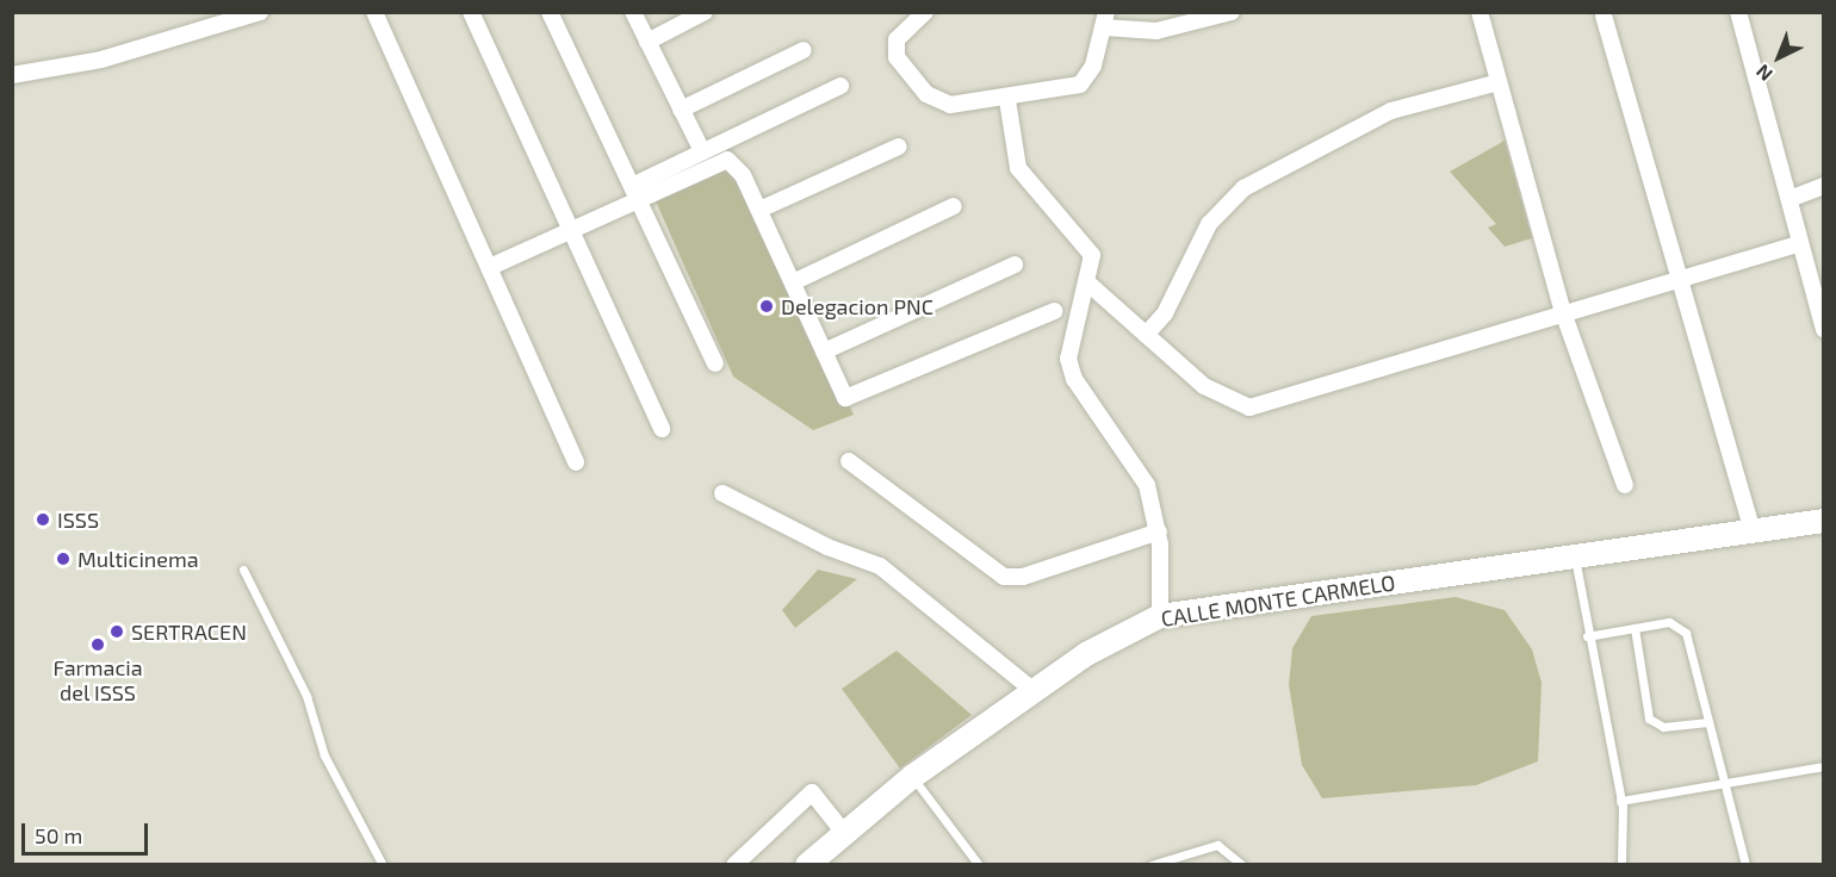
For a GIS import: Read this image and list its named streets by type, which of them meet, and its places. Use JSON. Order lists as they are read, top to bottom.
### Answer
{
  "streets": {
    "street": ["CALLE MONTE CARMELO"]
  },
  "places": [
    "Delegacion PNC",
    "ISSS",
    "Multicinema",
    "SERTRACEN",
    "Farmacia del ISSS"
  ],
  "scale_bar": "50 m",
  "north": "bottom left"
}
